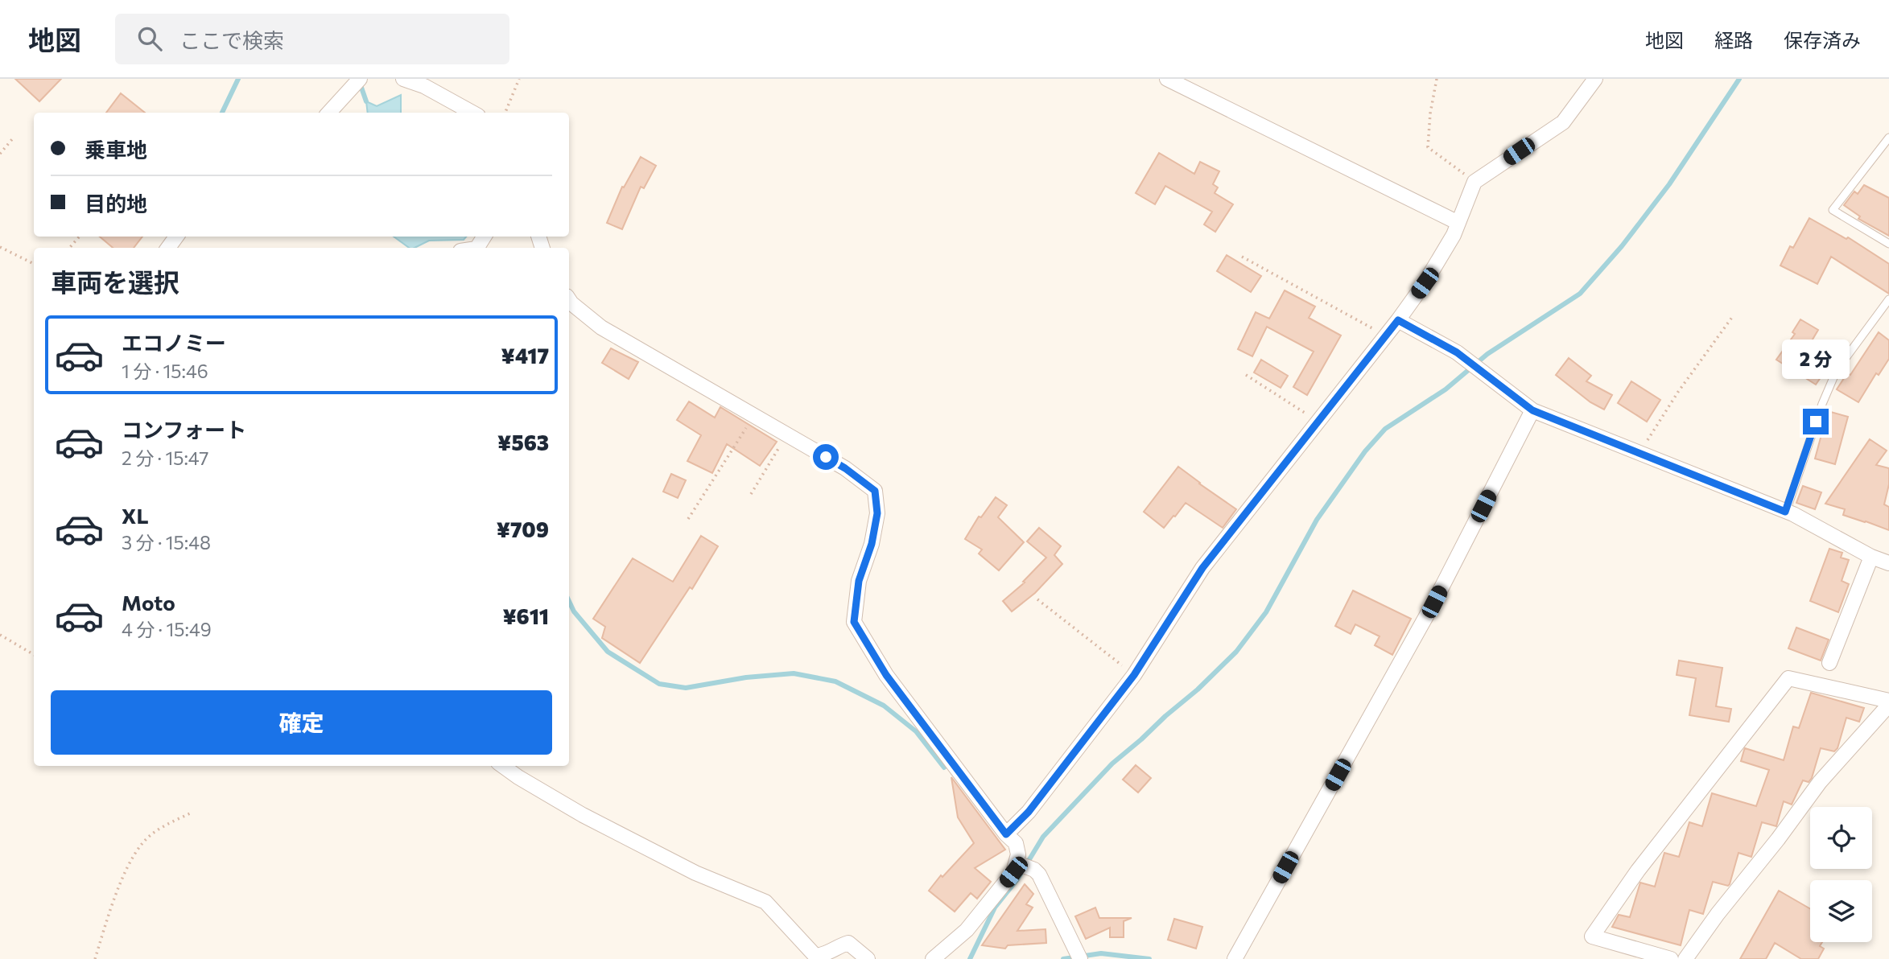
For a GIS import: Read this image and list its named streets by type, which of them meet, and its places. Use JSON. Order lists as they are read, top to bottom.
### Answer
{
  "page": {
    "header": "地図",
    "search": "ここで検索",
    "nav": ["地図", "経路", "保存済み"],
    "banner": ["乗車地", "目的地"],
    "heading": "車両を選択",
    "list": [
      {
        "name": "エコノミー",
        "note": "1 分 · 15:46",
        "value": "¥417"
      },
      {
        "name": "コンフォート",
        "note": "2 分 · 15:47",
        "value": "¥563"
      },
      {
        "name": "XL",
        "note": "3 分 · 15:48",
        "value": "¥709"
      },
      {
        "name": "Moto",
        "note": "4 分 · 15:49",
        "value": "¥611"
      }
    ],
    "bubble": "2 分",
    "buttons": "確定"
  }
}
